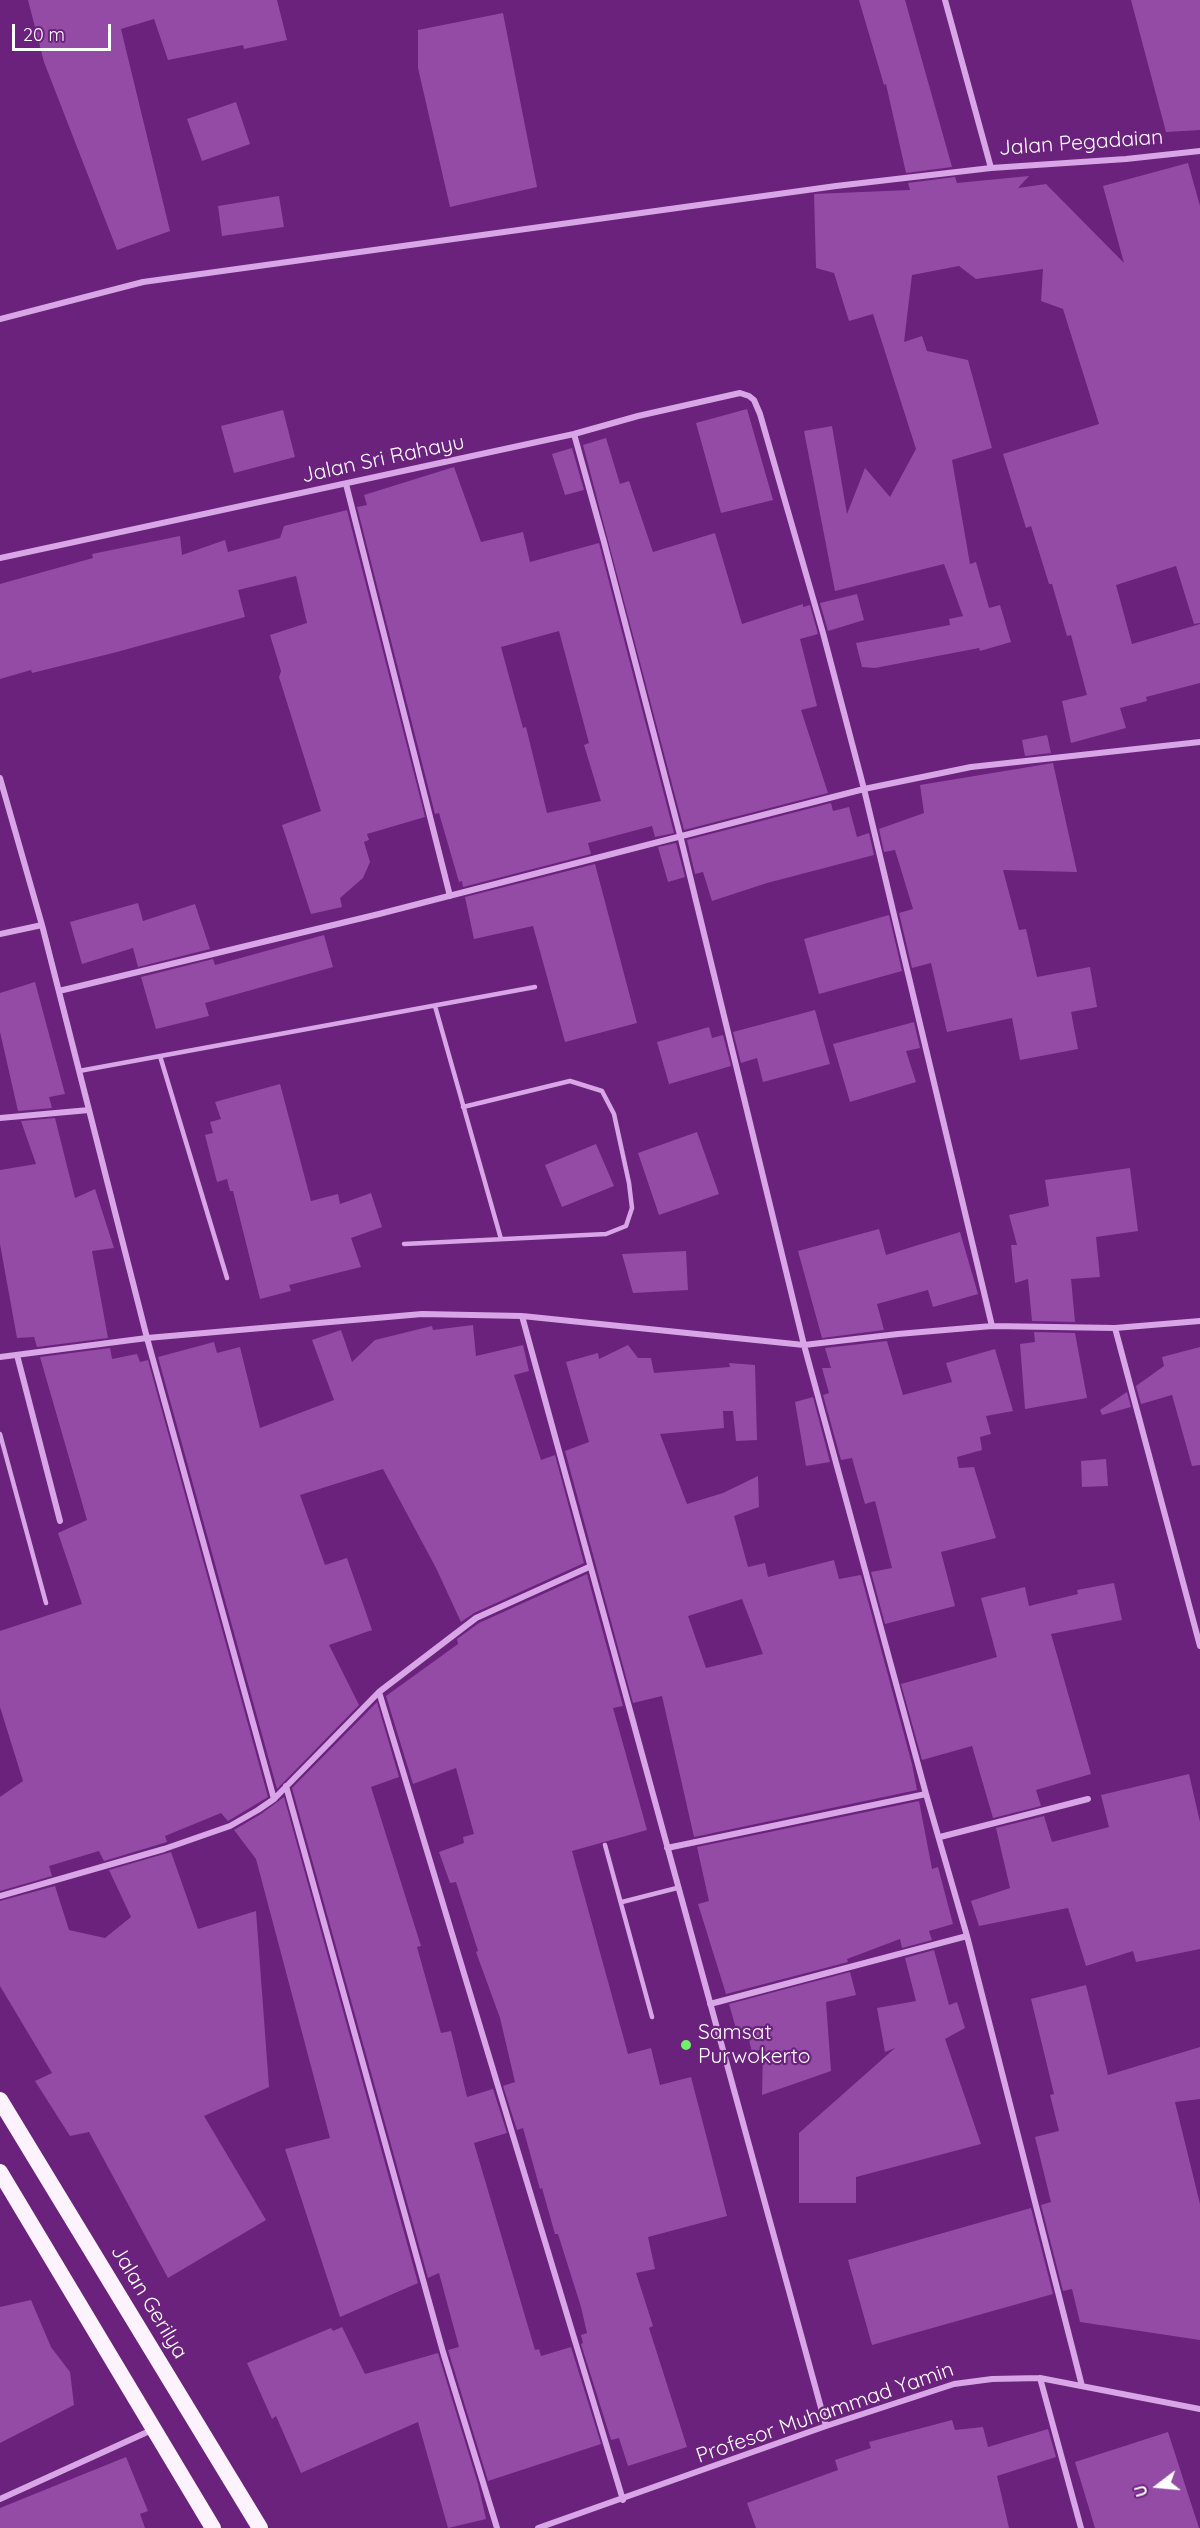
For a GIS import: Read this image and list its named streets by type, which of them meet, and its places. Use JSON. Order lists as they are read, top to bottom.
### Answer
{
  "streets": {
    "highway": ["Jalan Gerilya"],
    "street": ["Jalan Pegadaian", "Jalan Sri Rahayu", "Profesor Muhammad Yamin"]
  },
  "places": ["Samsat Purwokerto"],
  "scale_bar": "20 m",
  "north": "left"
}
